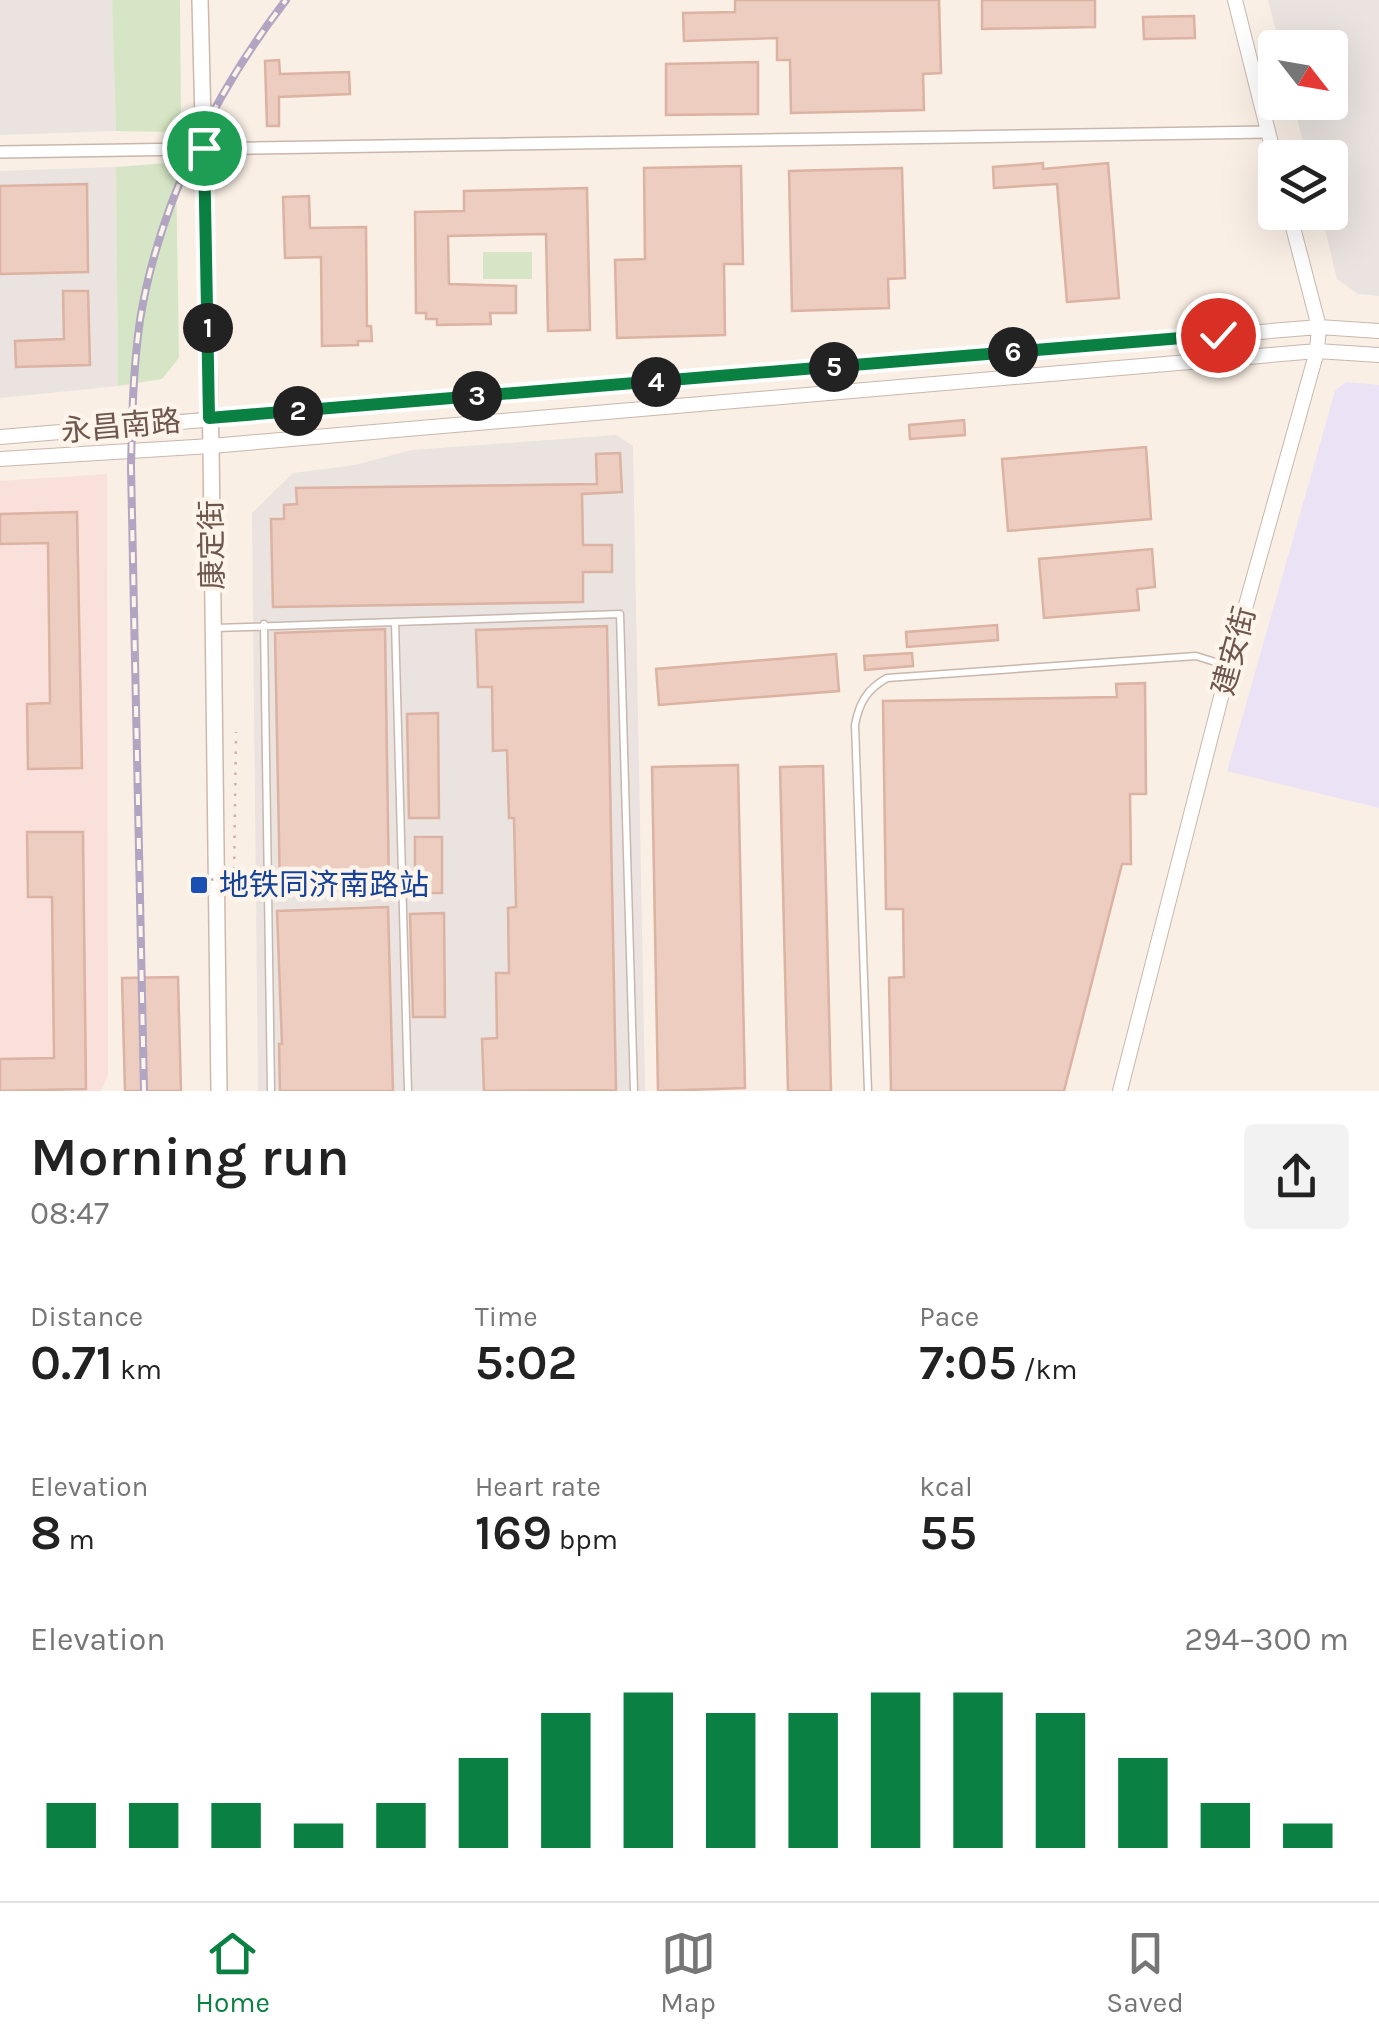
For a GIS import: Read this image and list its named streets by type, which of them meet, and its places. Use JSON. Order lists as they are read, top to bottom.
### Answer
{
  "streets": {
    "main road": ["康定街"],
    "street": ["永昌南路", "建安街"]
  },
  "crossings": [
    ["永昌南路", "康定街"],
    ["永昌南路", "建安街"]
  ],
  "places": {
    "transit": ["地铁同济南路站"]
  },
  "north": "bottom right",
  "page": {
    "pins": [
      "1",
      "6",
      "5",
      "4",
      "3",
      "2"
    ],
    "heading": ["Morning run", "08:47"],
    "stats": [
      ["Distance", "0.71 km"],
      ["Time", "5:02"],
      ["Pace", "7:05 /km"],
      ["Elevation", "8 m"],
      ["Heart rate", "169 bpm"],
      ["kcal", "55"]
    ],
    "chart": ["Elevation", "294–300 m"],
    "tabs": ["Home", "Map", "Saved"]
  }
}
